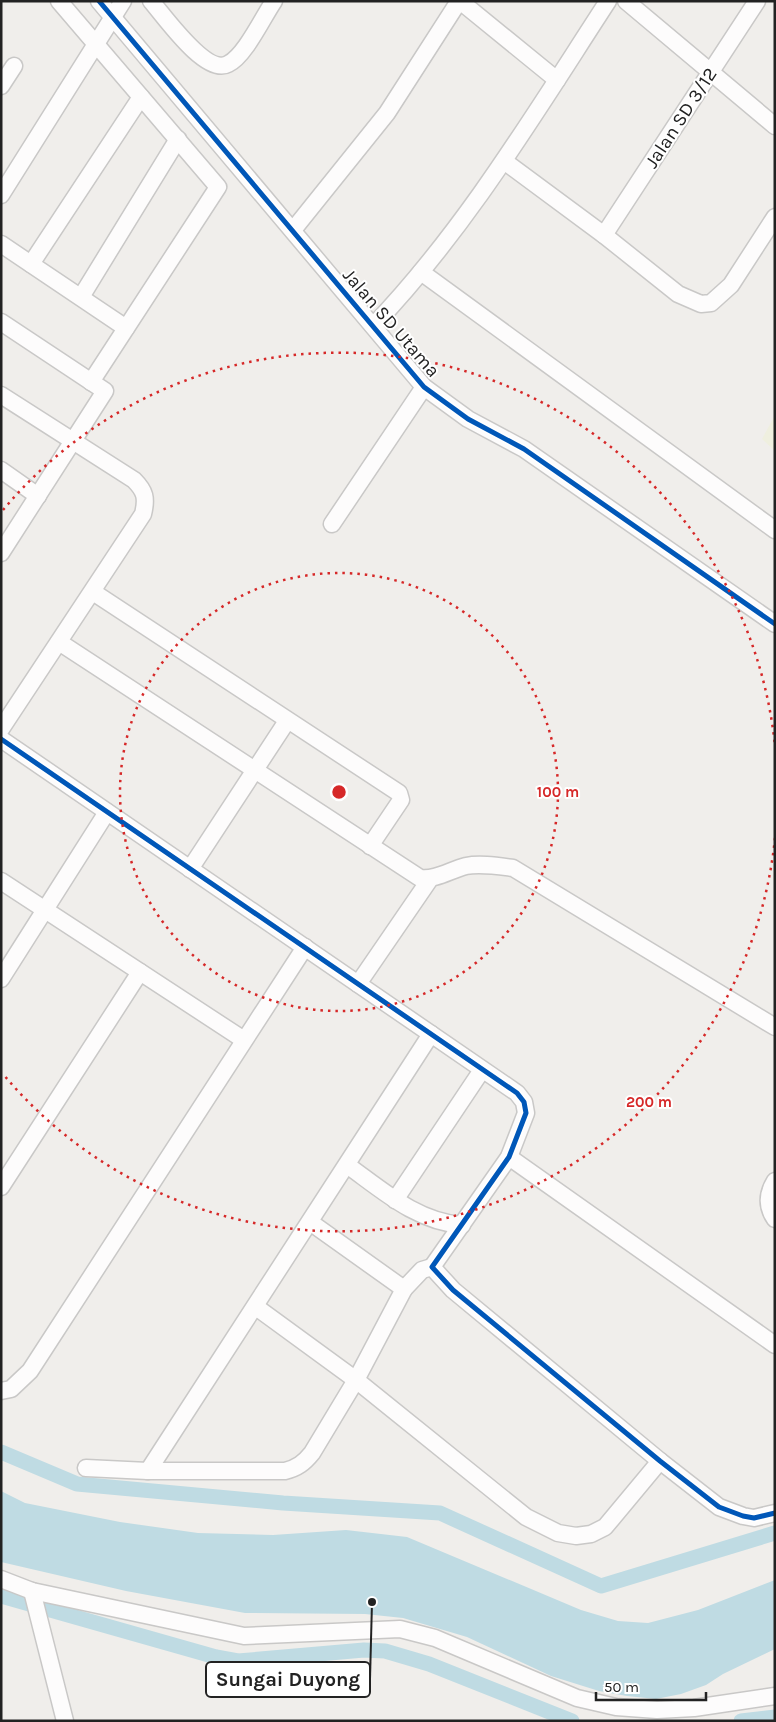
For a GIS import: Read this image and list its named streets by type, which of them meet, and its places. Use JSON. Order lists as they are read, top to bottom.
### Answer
{
  "streets": {
    "street": ["Jalan SD 3/12", "Jalan SD Utama"]
  },
  "places": ["Sungai Duyong"],
  "scale_bar": "50 m",
  "rings": ["100 m", "200 m"]
}
